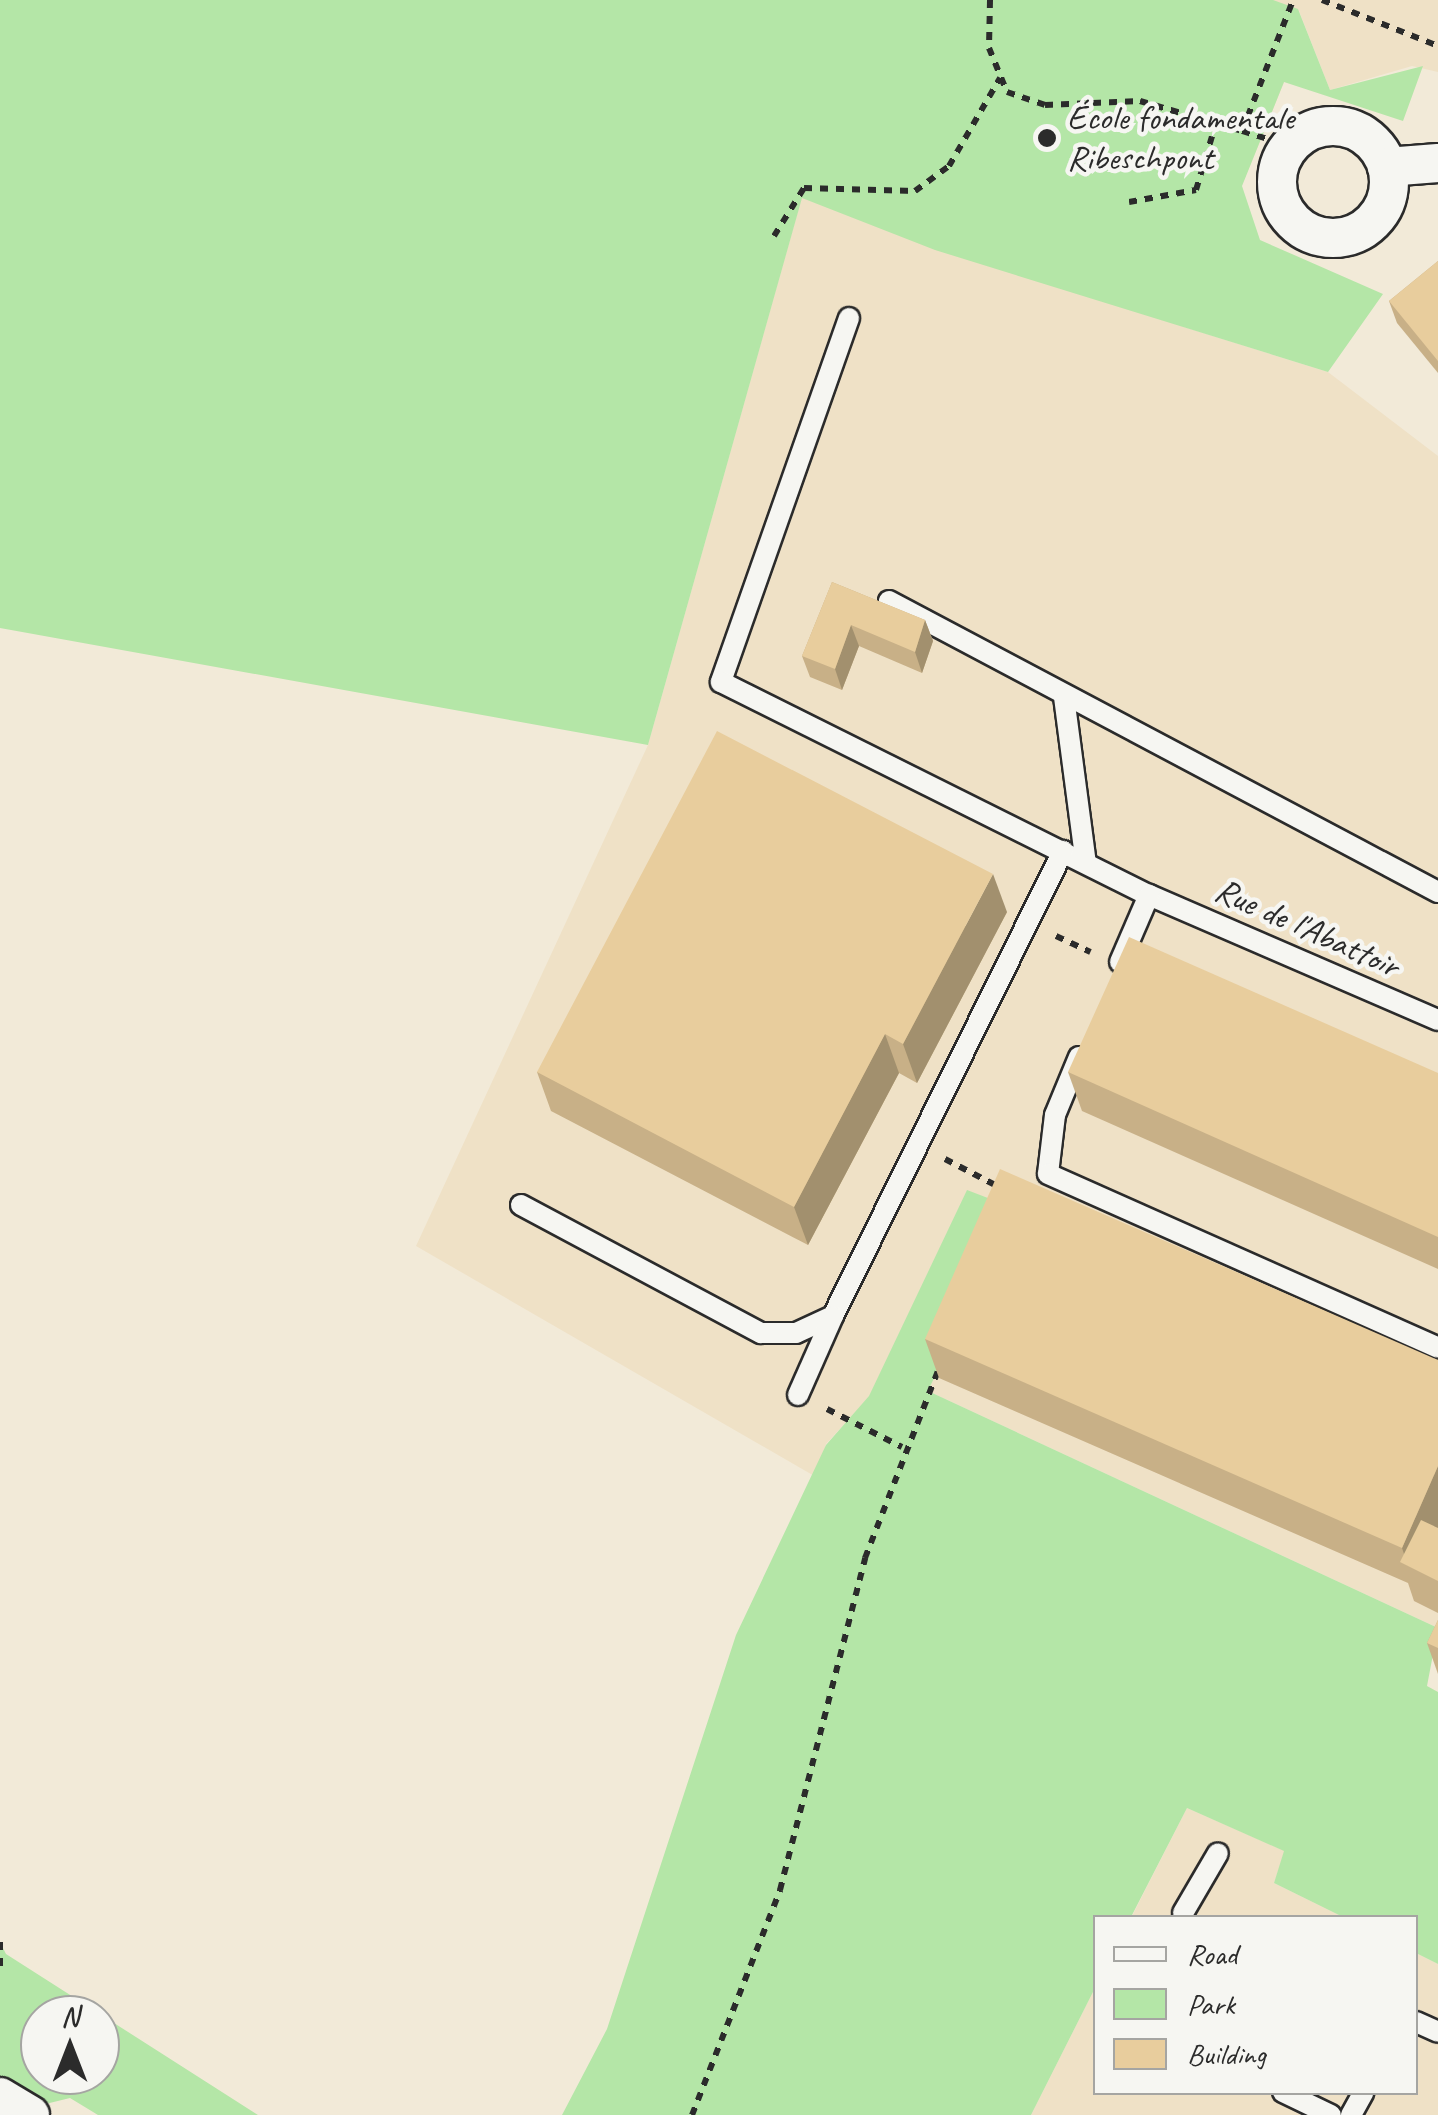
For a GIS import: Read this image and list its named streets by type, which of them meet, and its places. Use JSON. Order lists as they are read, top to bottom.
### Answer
{
  "streets": {
    "lane": ["Rue de l'Abattoir"]
  },
  "places": ["École fondamentale Ribeschpont"],
  "legend": ["Road", "Park", "Building"],
  "north": "top"
}
